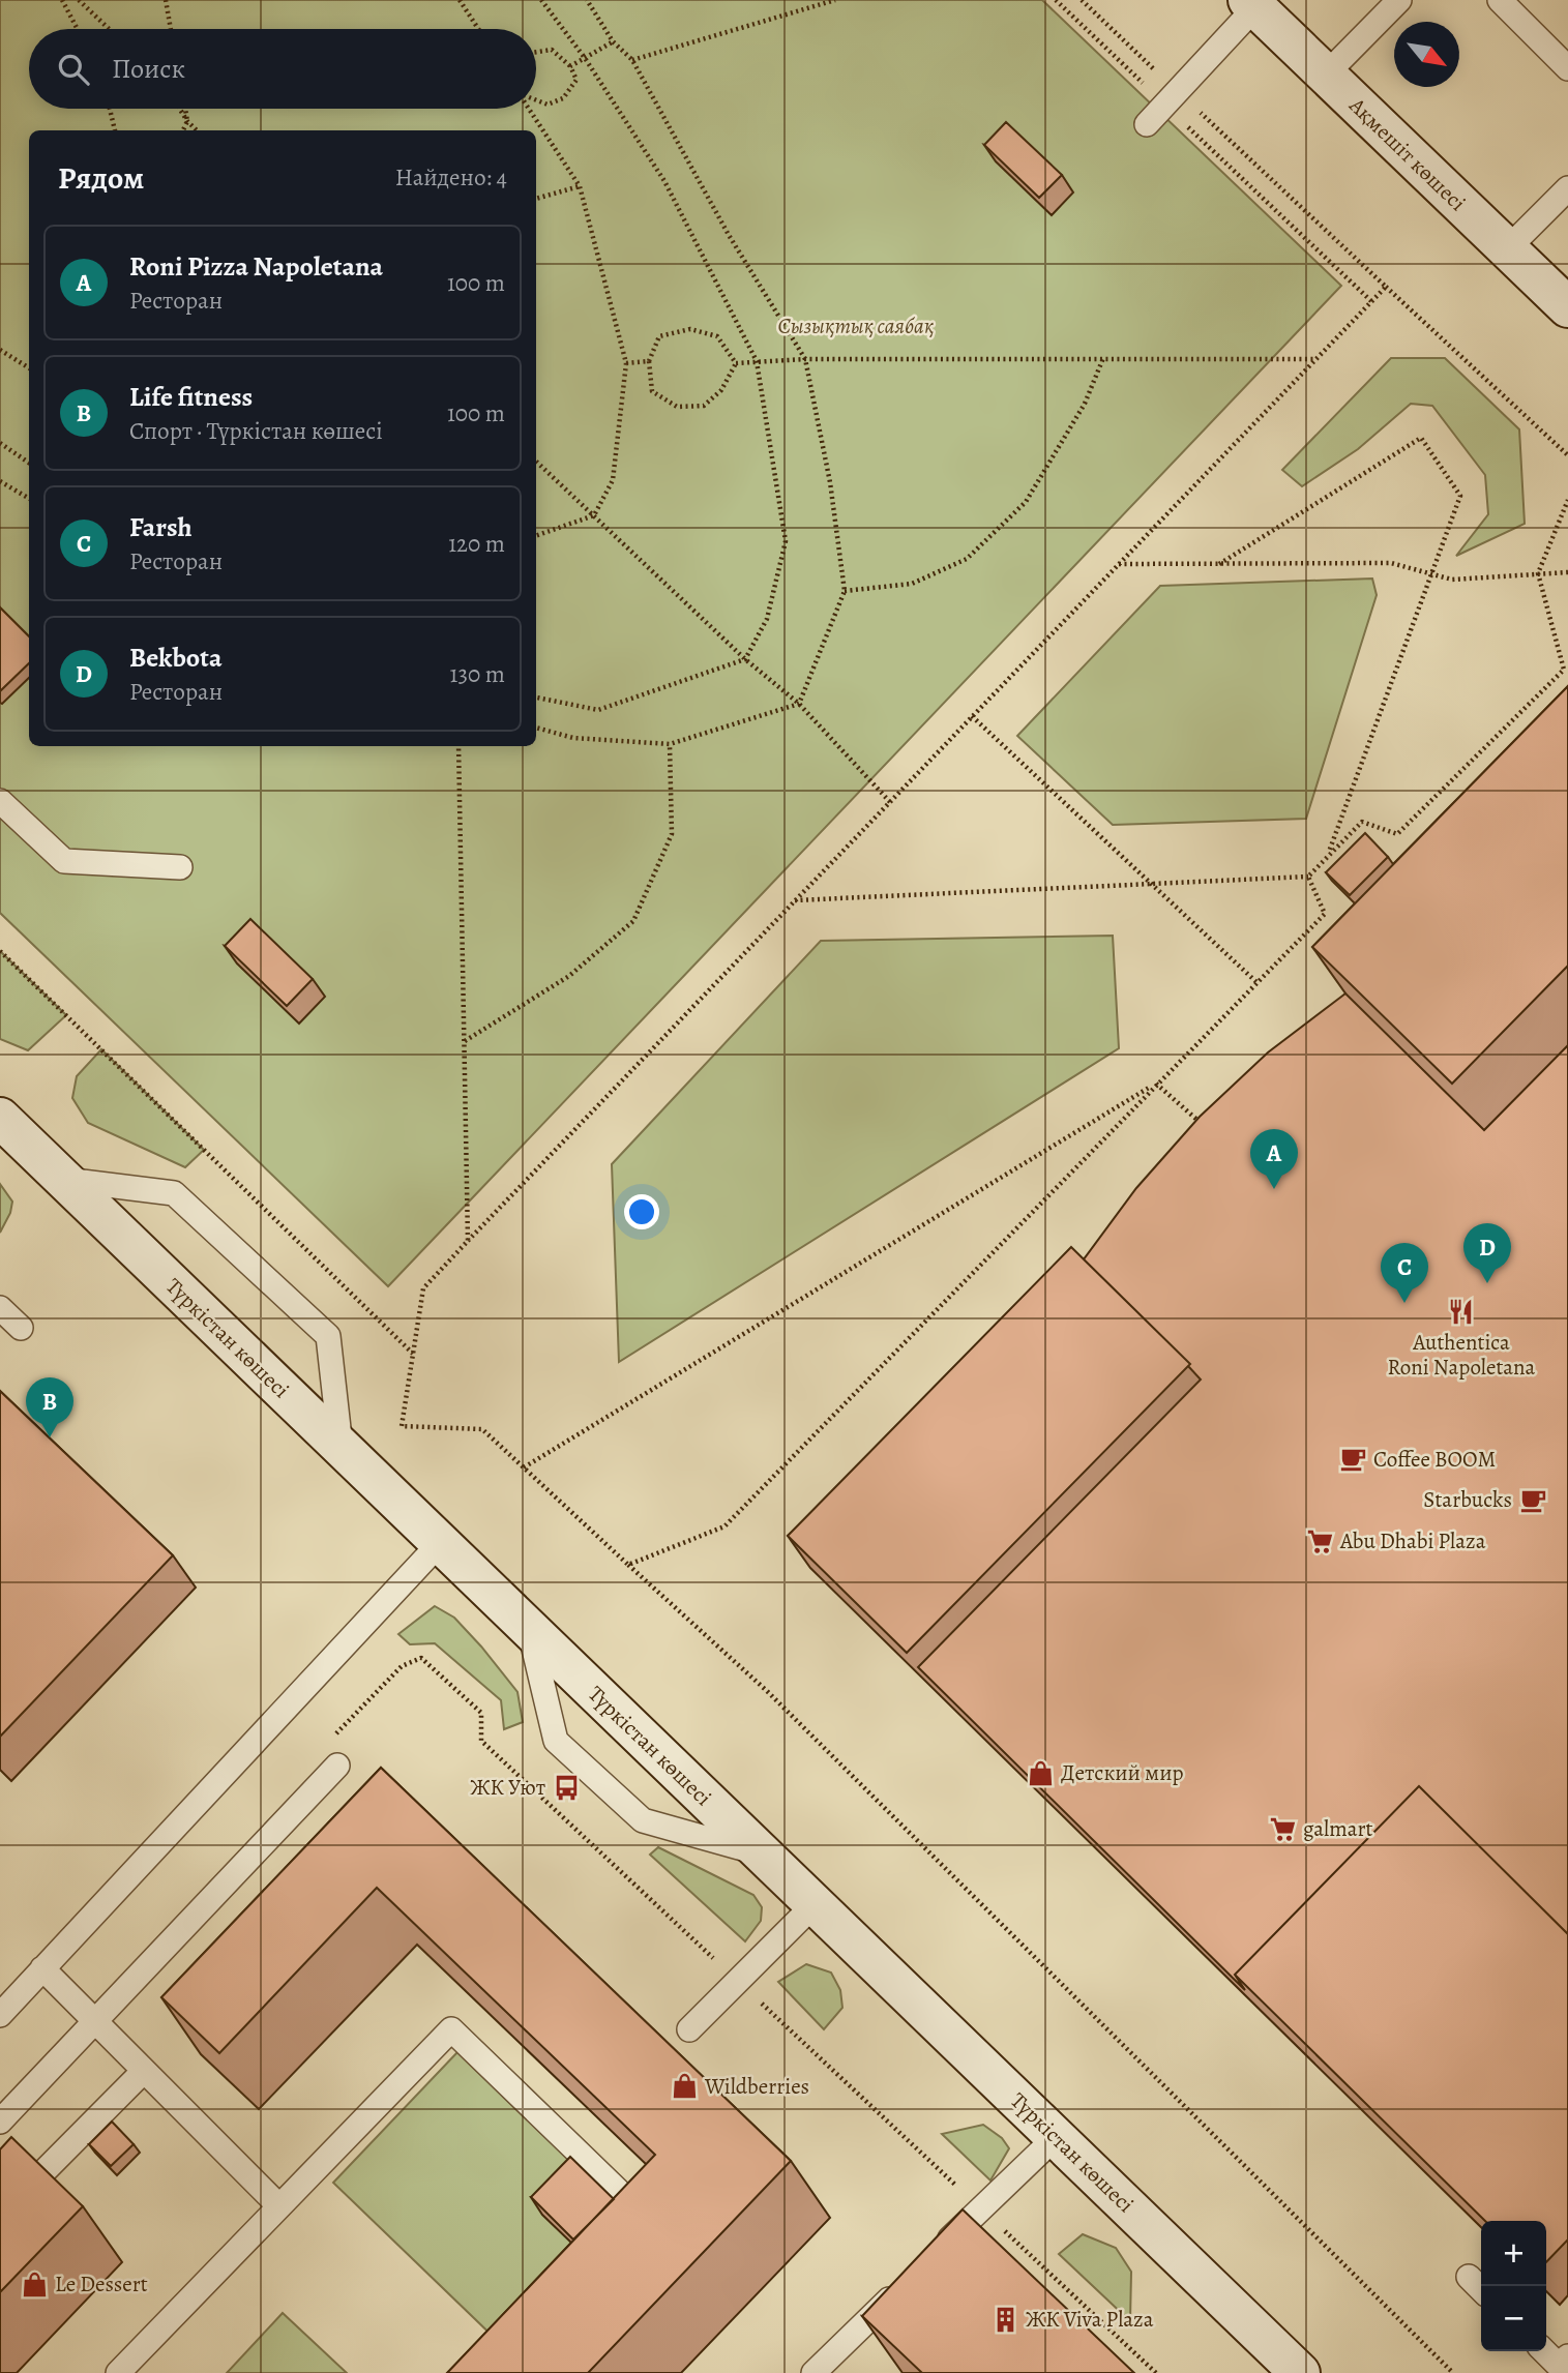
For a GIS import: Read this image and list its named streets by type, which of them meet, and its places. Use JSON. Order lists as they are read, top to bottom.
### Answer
{
  "streets": {
    "main road": ["Ақмешіт көшесі", "Түркістан көшесі"]
  },
  "parks": ["Сызықтық саябақ"],
  "places": {
    "restaurant": ["Authentica Roni Napoletana"],
    "cafe": ["Coffee BOOM", "Starbucks"],
    "supermarket": ["Abu Dhabi Plaza", "galmart"],
    "shop": ["Детский мир", "Wildberries", "Le Dessert"],
    "bus stop": ["ЖК Уют"],
    "building": ["ЖК Viva Plaza"]
  },
  "north": "bottom right",
  "page": {
    "search": "Поиск",
    "heading": ["Рядом", "Найдено: 4"],
    "list": [
      {
        "mark": "A",
        "name": "Roni Pizza Napoletana",
        "note": "Ресторан",
        "value": "100 m"
      },
      {
        "mark": "B",
        "name": "Life fitness",
        "note": "Спорт · Түркістан көшесі",
        "value": "100 m"
      },
      {
        "mark": "C",
        "name": "Farsh",
        "note": "Ресторан",
        "value": "120 m"
      },
      {
        "mark": "D",
        "name": "Bekbota",
        "note": "Ресторан",
        "value": "130 m"
      }
    ],
    "pins": [
      "A",
      "D",
      "C",
      "B"
    ],
    "map_buttons": ["+", "−"]
  }
}
